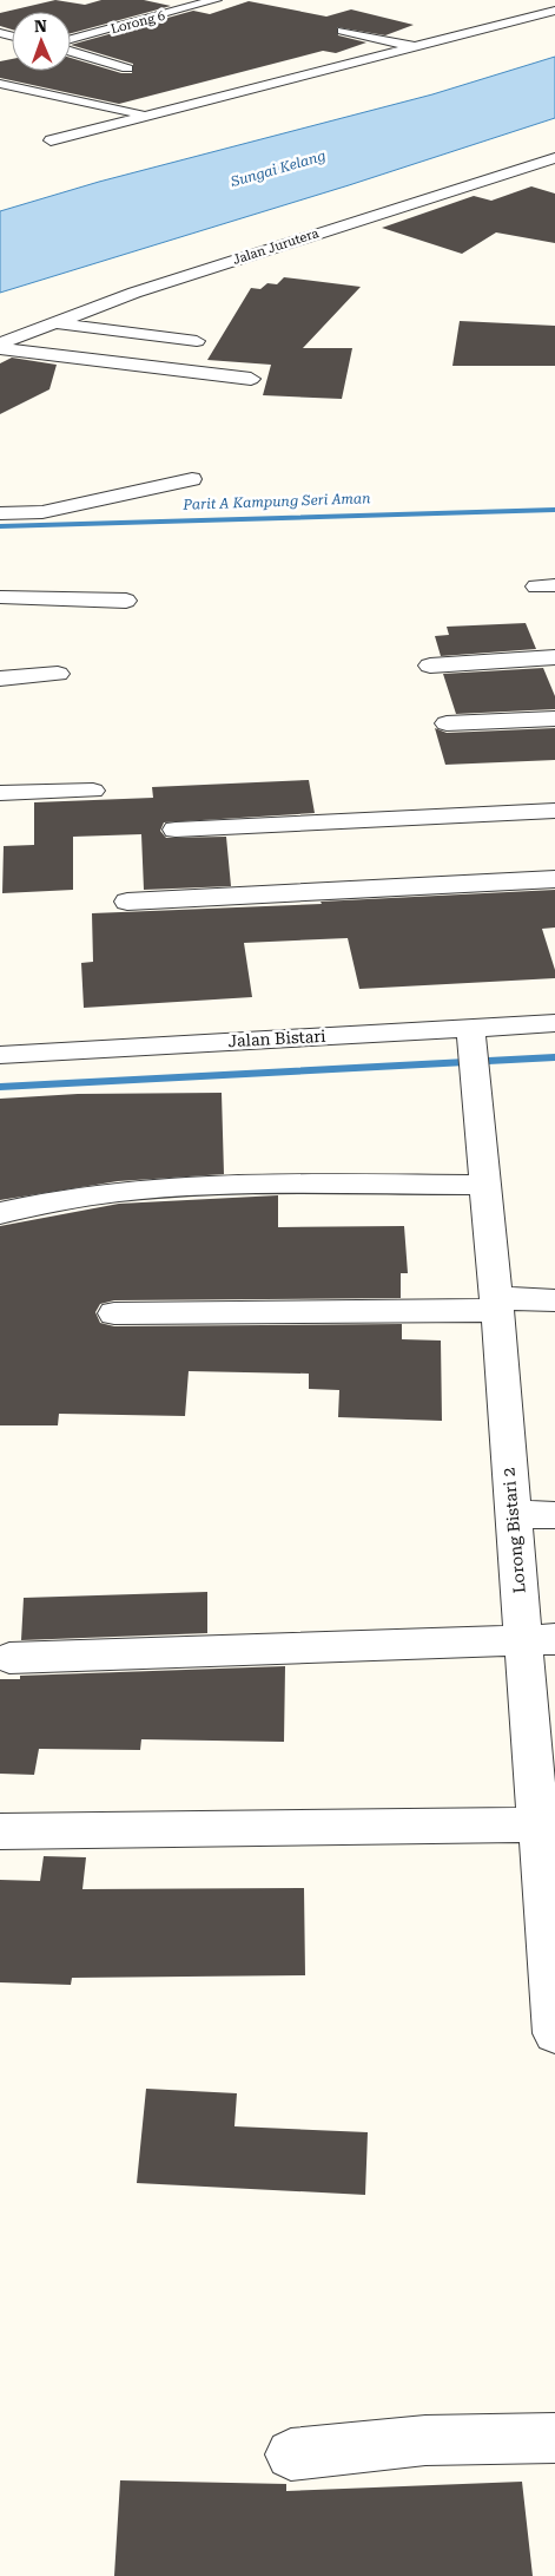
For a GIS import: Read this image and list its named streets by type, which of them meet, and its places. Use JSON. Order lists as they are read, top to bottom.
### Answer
{
  "streets": {
    "street": [
      "Lorong 6",
      "Jalan Jurutera",
      "Jalan Bistari",
      "Lorong Bistari 2"
    ]
  },
  "crossings": [
    ["Jalan Bistari", "Lorong Bistari 2"]
  ],
  "water": ["Sungai Kelang", "Parit A Kampung Seri Aman"],
  "north": "top"
}
